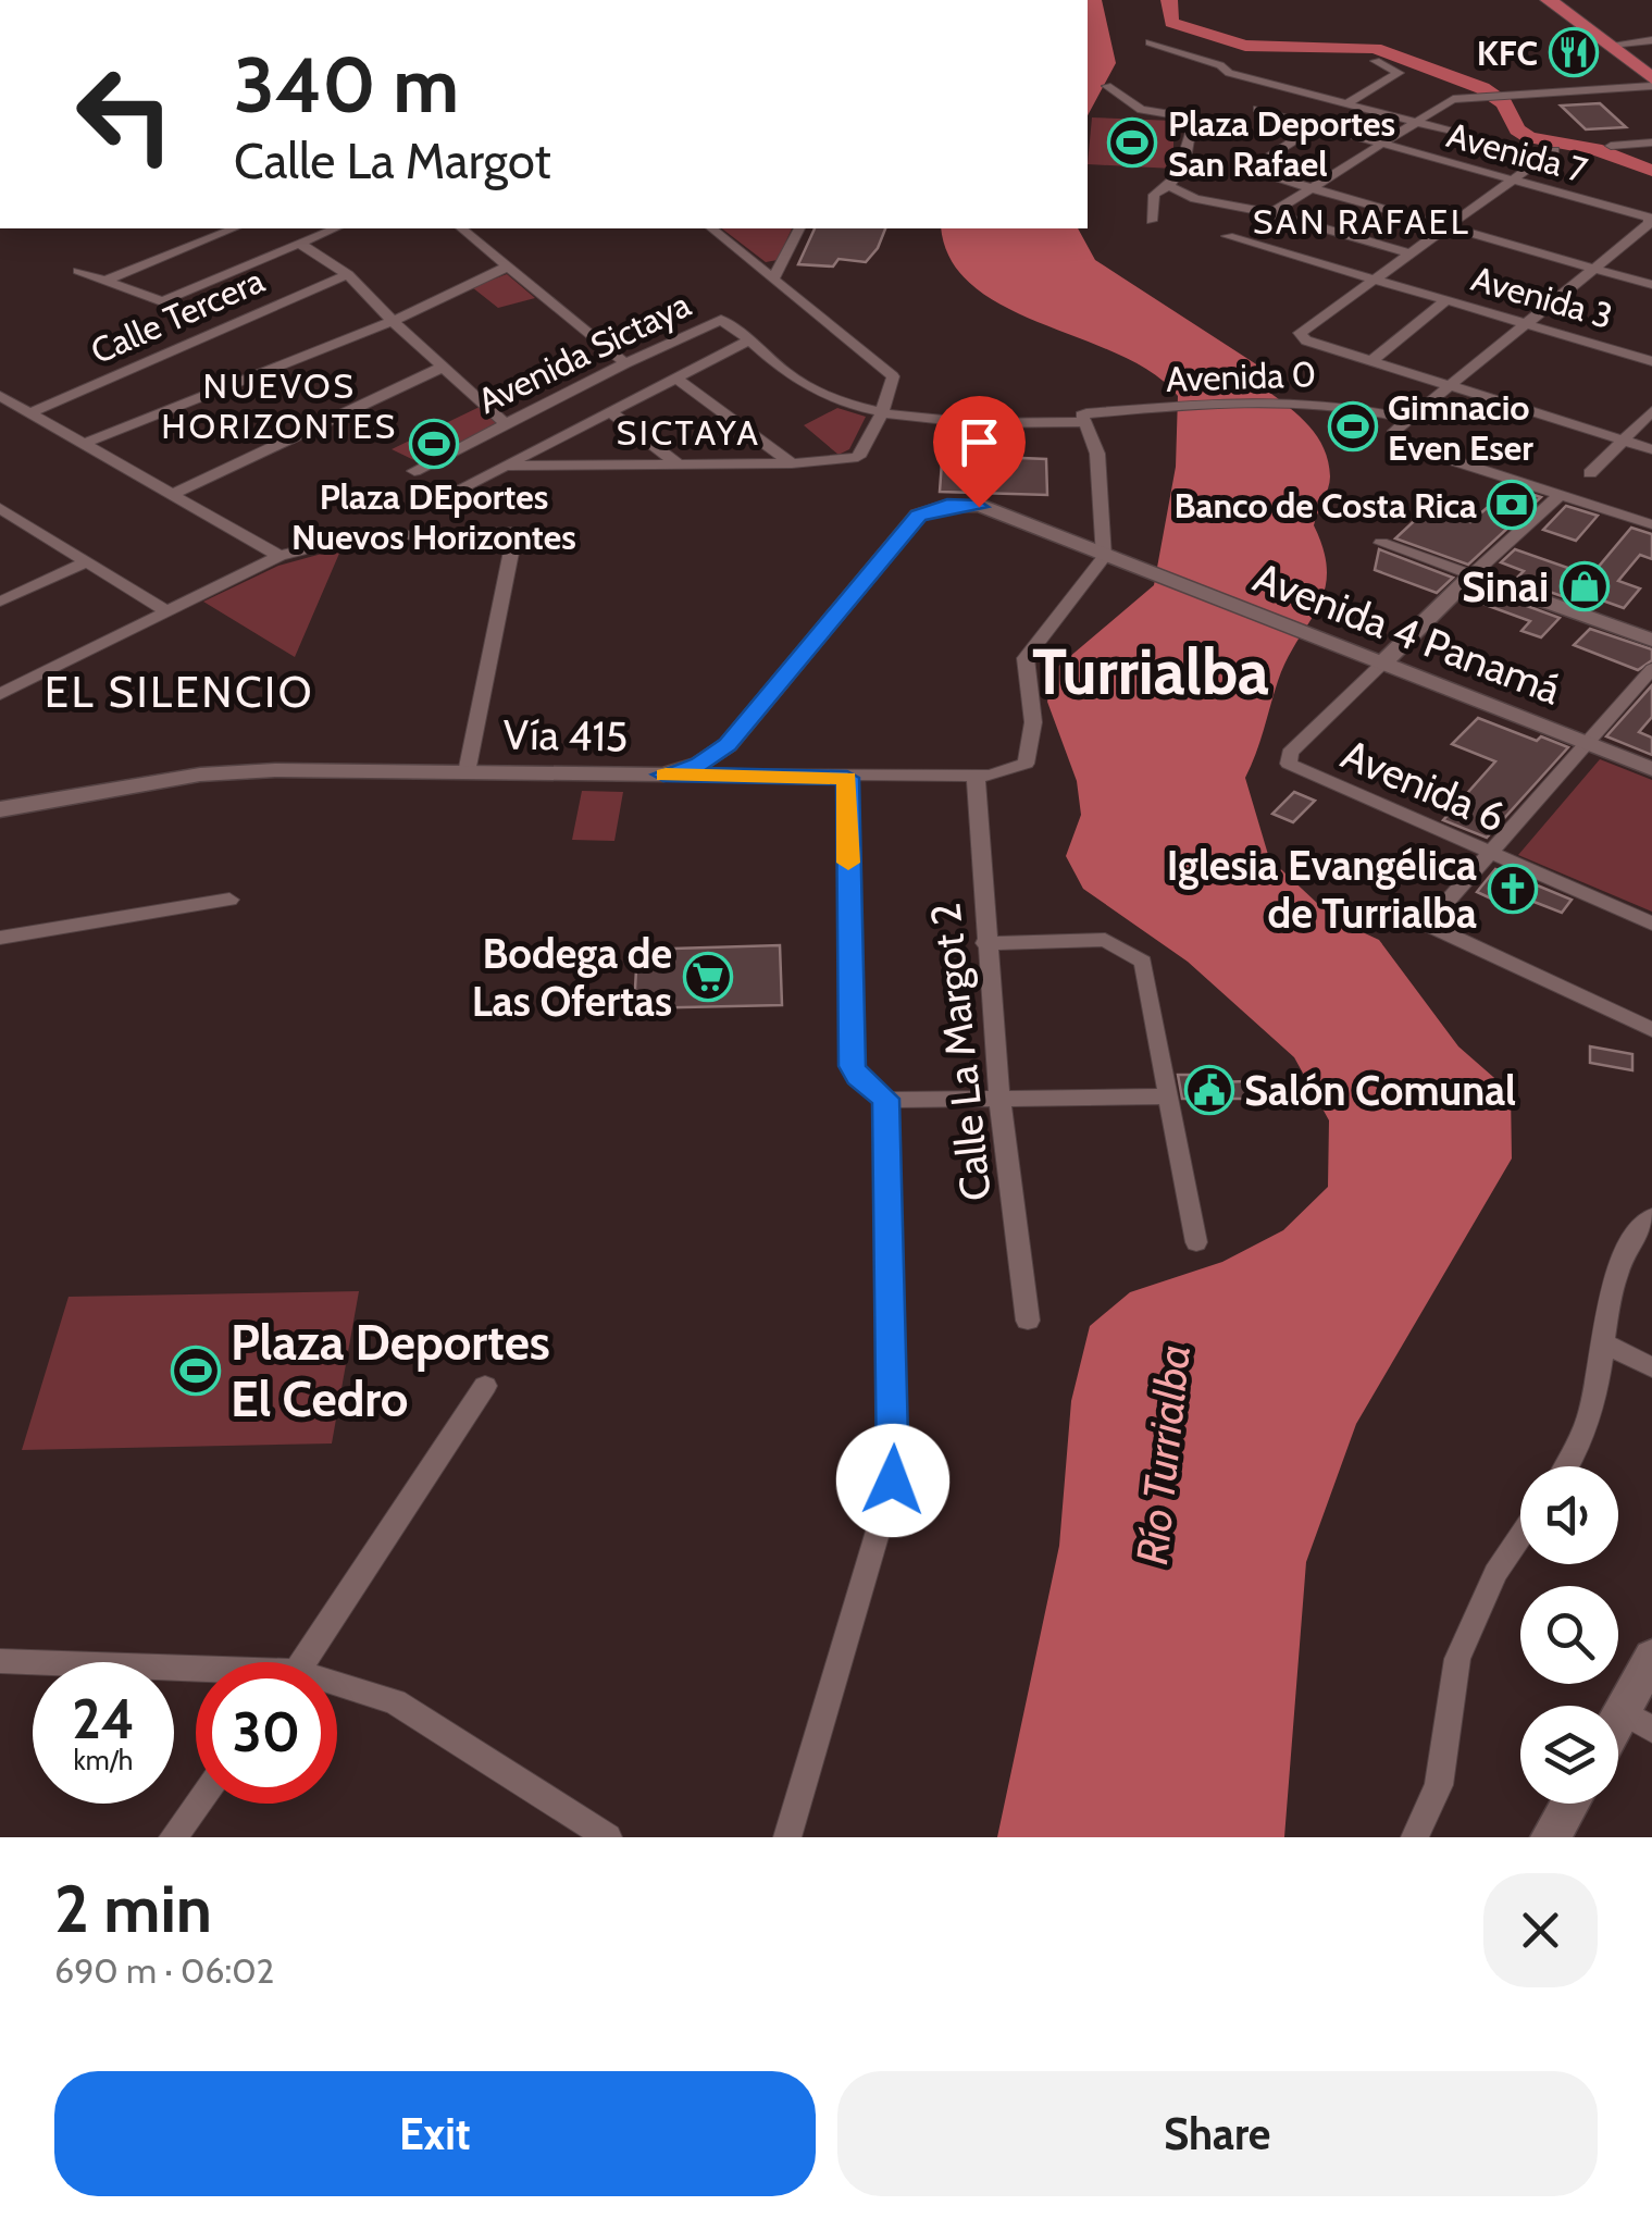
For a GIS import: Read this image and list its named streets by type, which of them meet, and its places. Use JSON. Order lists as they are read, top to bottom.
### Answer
{
  "streets": {
    "street": [
      "Avenida 7",
      "Avenida 3",
      "Calle Tercera",
      "Avenida Sictaya",
      "Avenida 0",
      "Avenida 4 Panamá",
      "Vía 415",
      "Avenida 6",
      "Calle La Margot 2"
    ]
  },
  "crossings": [
    ["Avenida Sictaya", "Avenida 0"],
    ["Avenida 4 Panamá", "Vía 415"],
    ["Avenida 4 Panamá", "Avenida 6"]
  ],
  "districts": [
    "SAN RAFAEL",
    "NUEVOS HORIZONTES",
    "SICTAYA",
    "Turrialba",
    "EL SILENCIO"
  ],
  "water": ["Río Turrialba"],
  "places": {
    "restaurant": ["KFC"],
    "sports": [
      "Plaza Deportes San Rafael",
      "Gimnacio Even Eser",
      "Plaza DEportes Nuevos Horizontes",
      "Plaza Deportes El Cedro"
    ],
    "bank": ["Banco de Costa Rica"],
    "shop": ["Sinai"],
    "church": ["Iglesia Evangélica de Turrialba"],
    "supermarket": ["Bodega de Las Ofertas"],
    "public building": ["Salón Comunal"]
  },
  "page": {
    "turn": ["340 m", "Calle La Margot"],
    "speed": "24 km/h",
    "limit": "30",
    "heading": ["2 min", "690 m · 06:02"],
    "buttons": ["Exit", "Share"]
  }
}
